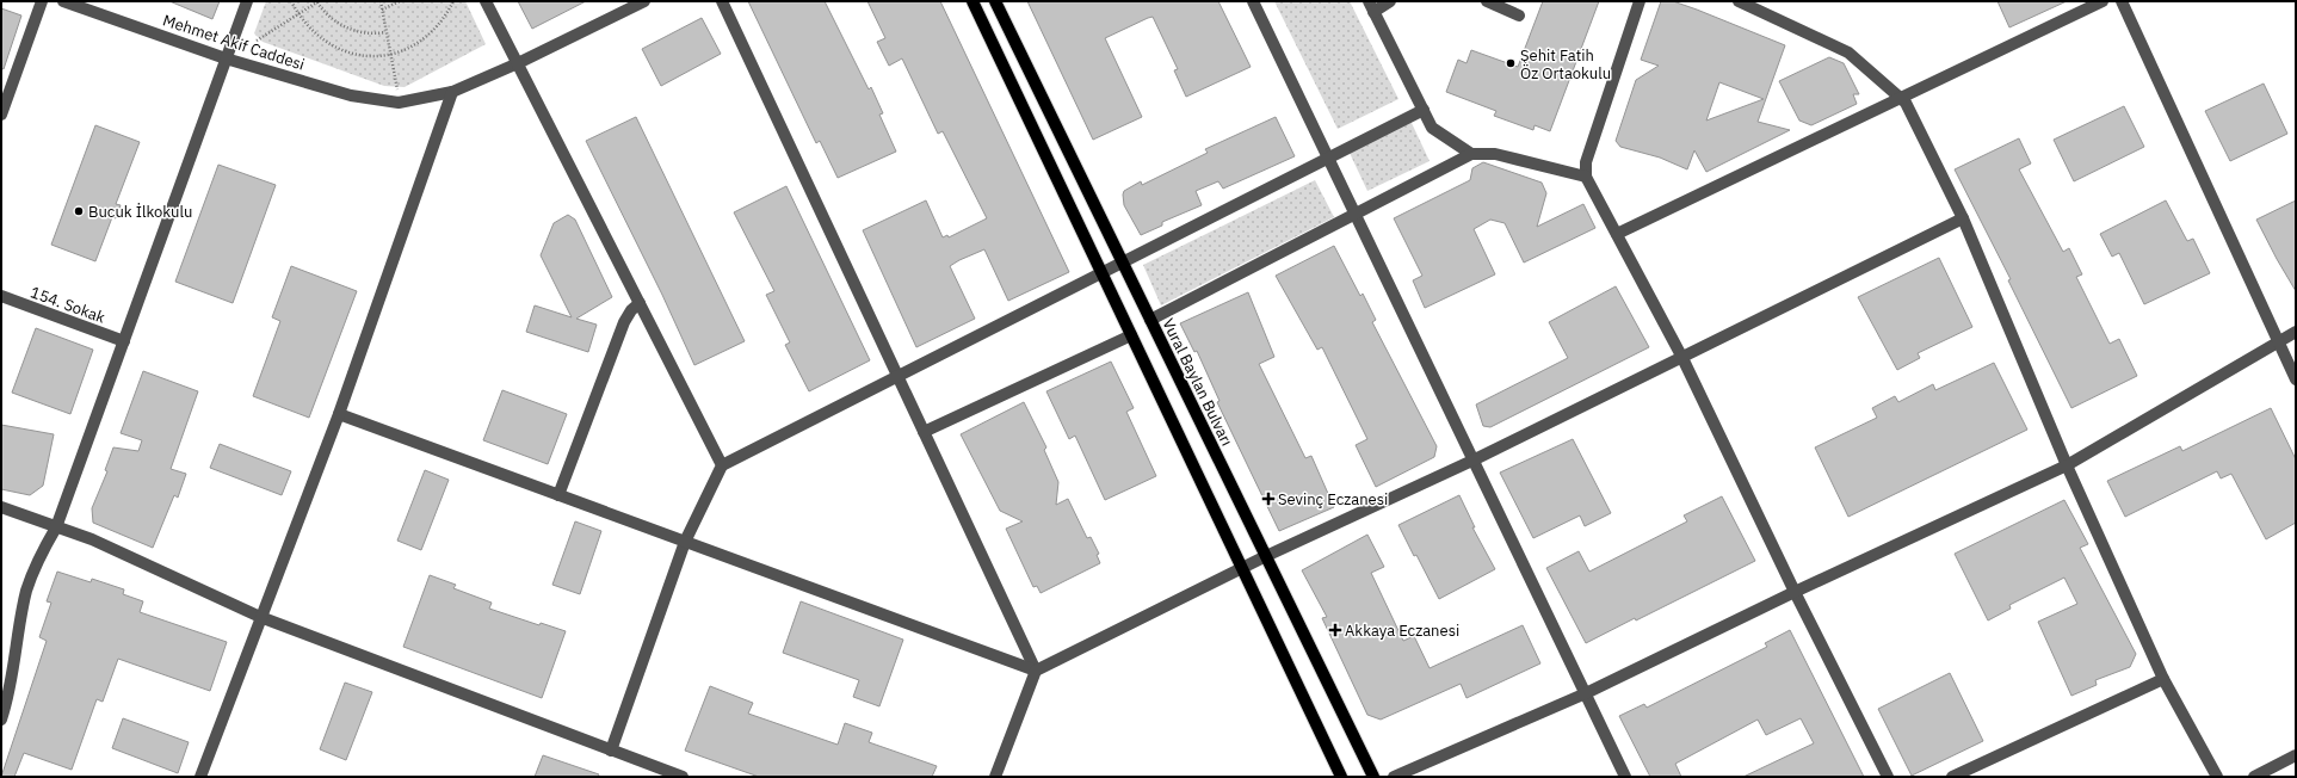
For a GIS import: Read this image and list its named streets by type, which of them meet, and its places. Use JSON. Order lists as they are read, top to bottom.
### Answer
{
  "streets": {
    "main road": ["Vural Baylan Bulvarı"],
    "street": ["Mehmet Akif Caddesi", "154. Sokak"]
  },
  "places": {
    "other": ["Şehit Fatih Öz Ortaokulu", "Bucuk İlkokulu"],
    "health": ["Sevinç Eczanesi", "Akkaya Eczanesi"]
  }
}
